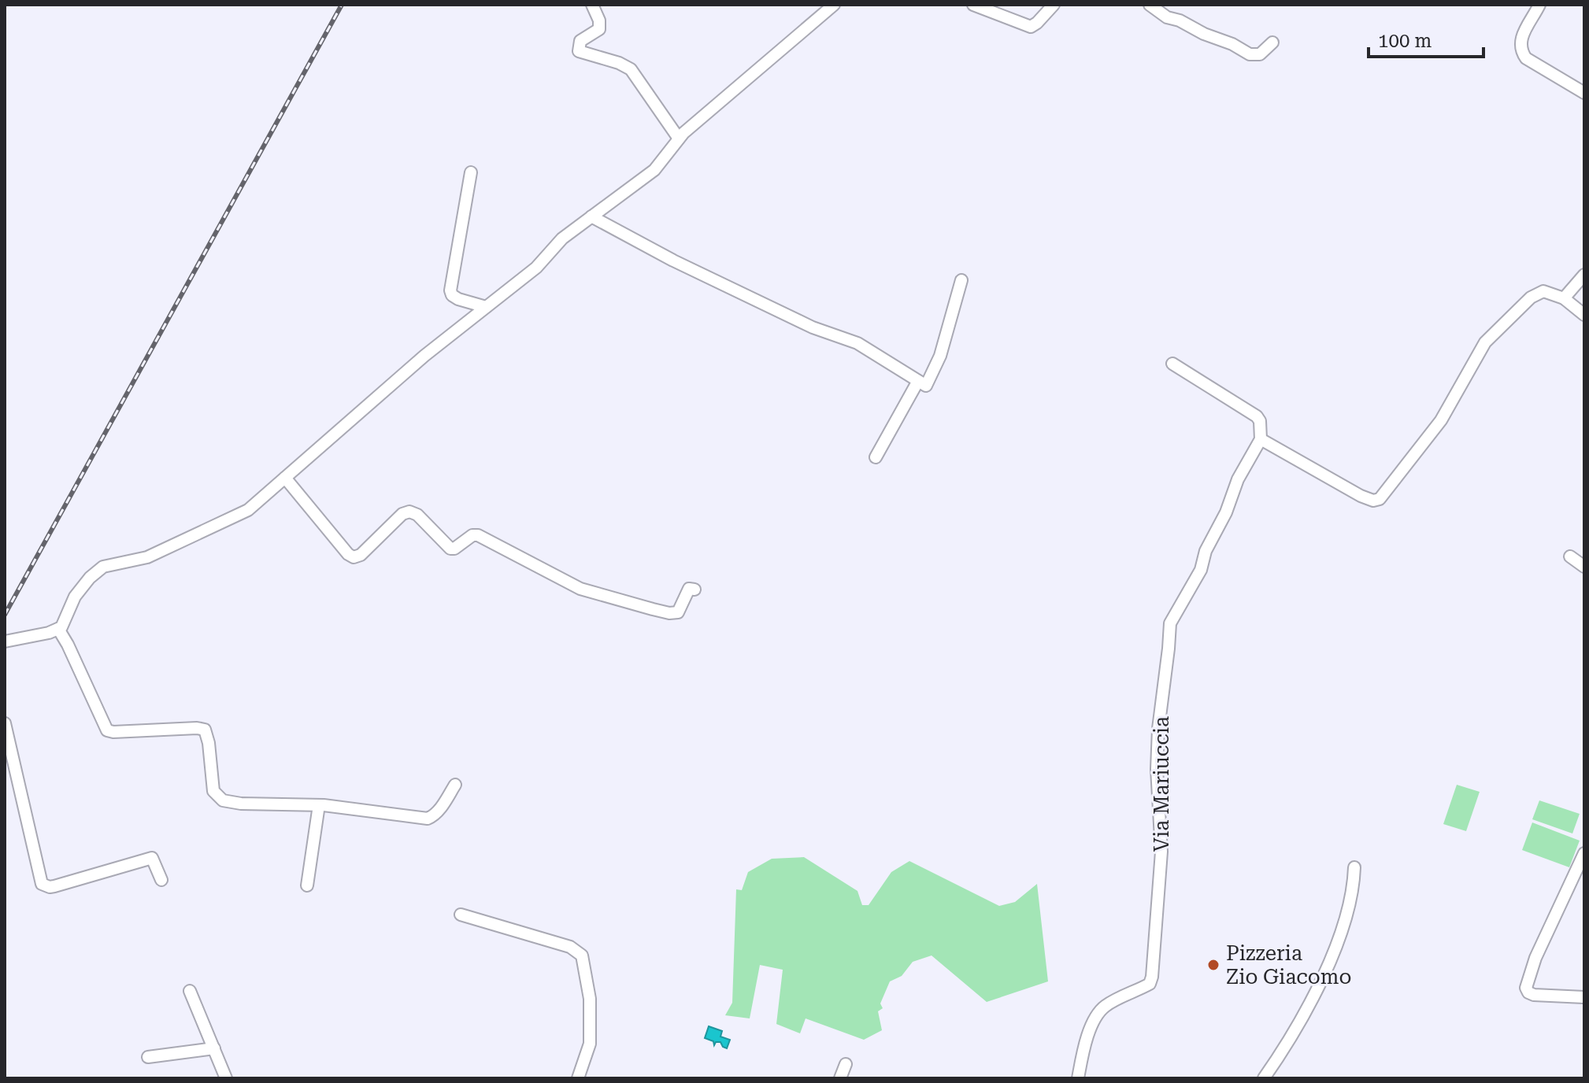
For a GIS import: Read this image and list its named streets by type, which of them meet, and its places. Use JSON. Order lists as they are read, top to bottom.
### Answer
{
  "streets": {
    "street": ["Via Mariuccia"]
  },
  "places": ["Pizzeria Zio Giacomo"],
  "scale_bar": "100 m"
}
